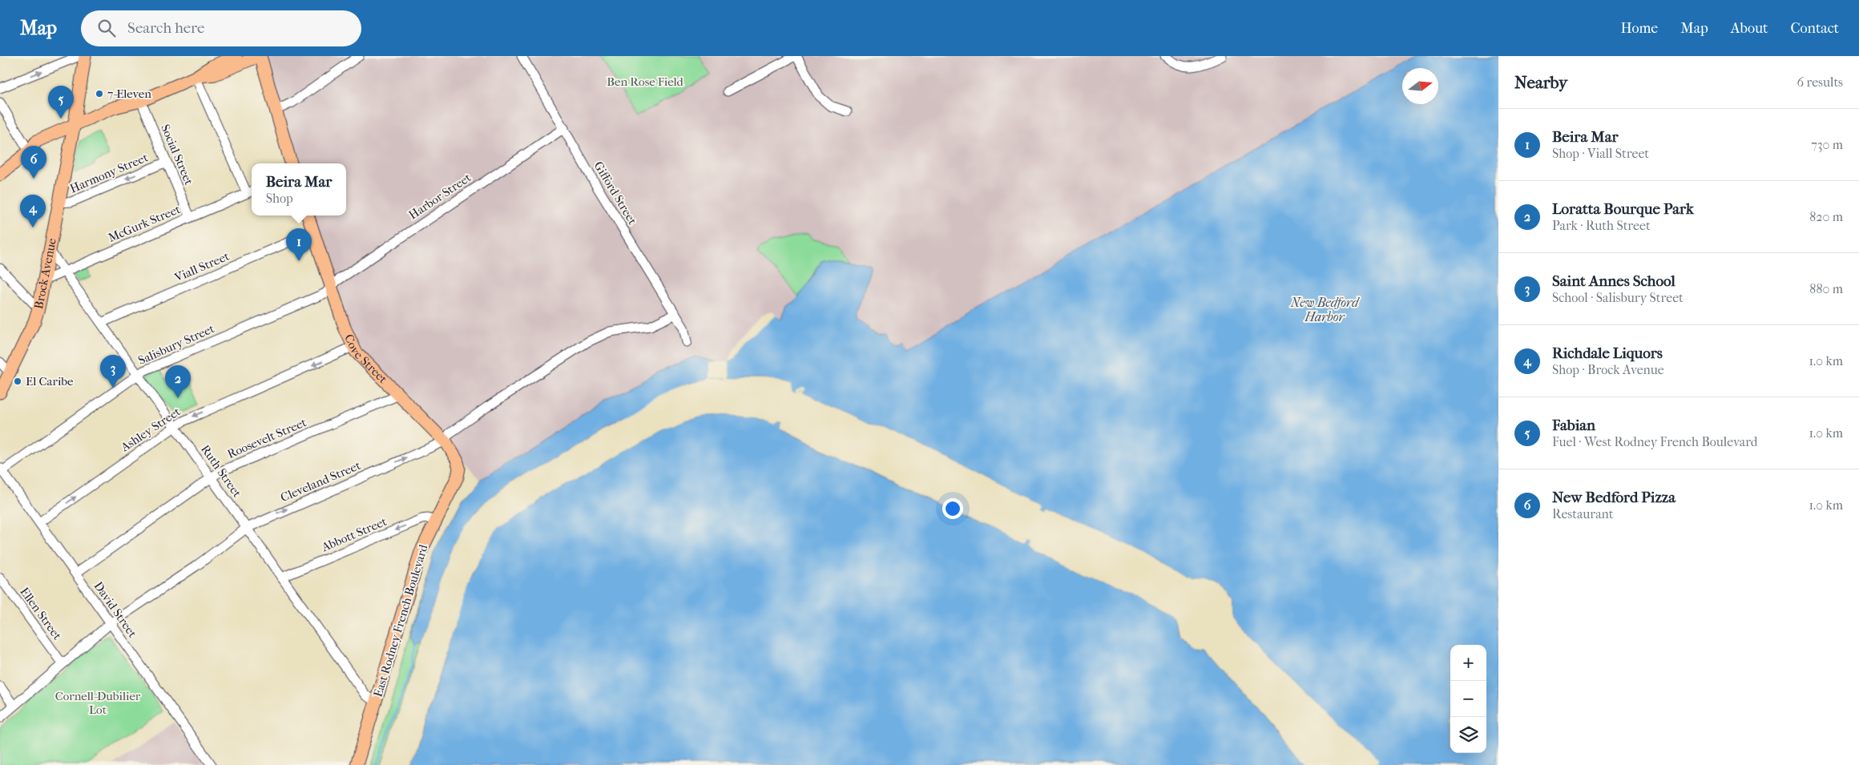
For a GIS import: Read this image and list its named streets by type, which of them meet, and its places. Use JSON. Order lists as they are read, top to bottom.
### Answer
{
  "streets": {
    "main road": ["Brock Avenue", "Cove Street", "East Rodney French Boulevard"],
    "street": [
      "Social Street",
      "Harmony Street",
      "Gifford Street",
      "Harbor Street",
      "McGurk Street",
      "Viall Street",
      "Salisbury Street",
      "Ashley Street",
      "Roosevelt Street",
      "Ruth Street",
      "Cleveland Street",
      "Abbott Street",
      "David Street",
      "Ellen Street"
    ]
  },
  "crossings": [
    ["Social Street", "Harmony Street"],
    ["Social Street", "McGurk Street"],
    ["Harmony Street", "Brock Avenue"],
    ["Gifford Street", "Harbor Street"],
    ["Gifford Street", "Cleveland Street"],
    ["Harbor Street", "Salisbury Street"],
    ["Harbor Street", "Cove Street"],
    ["McGurk Street", "Brock Avenue"],
    ["McGurk Street", "Ruth Street"],
    ["Viall Street", "Cove Street"],
    ["Viall Street", "Ruth Street"],
    ["Brock Avenue", "Ruth Street"],
    ["Salisbury Street", "Cove Street"],
    ["Salisbury Street", "Ruth Street"],
    ["Salisbury Street", "David Street"],
    ["Cove Street", "Ashley Street"],
    ["Cove Street", "Roosevelt Street"],
    ["Cove Street", "Cleveland Street"],
    ["Cove Street", "East Rodney French Boulevard"],
    ["Ashley Street", "Ruth Street"],
    ["Ashley Street", "David Street"],
    ["Roosevelt Street", "Ruth Street"],
    ["Roosevelt Street", "David Street"],
    ["Ruth Street", "Cleveland Street"],
    ["Ruth Street", "Abbott Street"],
    ["Ruth Street", "East Rodney French Boulevard"],
    ["Cleveland Street", "David Street"],
    ["Cleveland Street", "Ellen Street"],
    ["Abbott Street", "East Rodney French Boulevard"]
  ],
  "one_way": ["Harmony Street", "Abbott Street"],
  "water": ["New Bedford Harbor"],
  "parks": ["Ben Rose Field", "Cornell-Dubilier Lot"],
  "places": ["7-Eleven", "El Caribe"],
  "north": "right",
  "page": {
    "header": "Map",
    "search": "Search here",
    "nav": [
      "Home",
      "Map",
      "About",
      "Contact"
    ],
    "heading": ["Nearby", "6 results"],
    "pins": [
      "5",
      "6",
      "4",
      "1",
      "3",
      "2"
    ],
    "list": [
      {
        "mark": "1",
        "name": "Beira Mar",
        "note": "Shop · Viall Street",
        "value": "730 m"
      },
      {
        "mark": "2",
        "name": "Loratta Bourque Park",
        "note": "Park · Ruth Street",
        "value": "820 m"
      },
      {
        "mark": "3",
        "name": "Saint Annes School",
        "note": "School · Salisbury Street",
        "value": "880 m"
      },
      {
        "mark": "4",
        "name": "Richdale Liquors",
        "note": "Shop · Brock Avenue",
        "value": "1.0 km"
      },
      {
        "mark": "5",
        "name": "Fabian",
        "note": "Fuel · West Rodney French Boulevard",
        "value": "1.0 km"
      },
      {
        "mark": "6",
        "name": "New Bedford Pizza",
        "note": "Restaurant",
        "value": "1.0 km"
      }
    ],
    "popup": ["Beira Mar", "Shop"],
    "map_buttons": ["+", "−"]
  }
}
